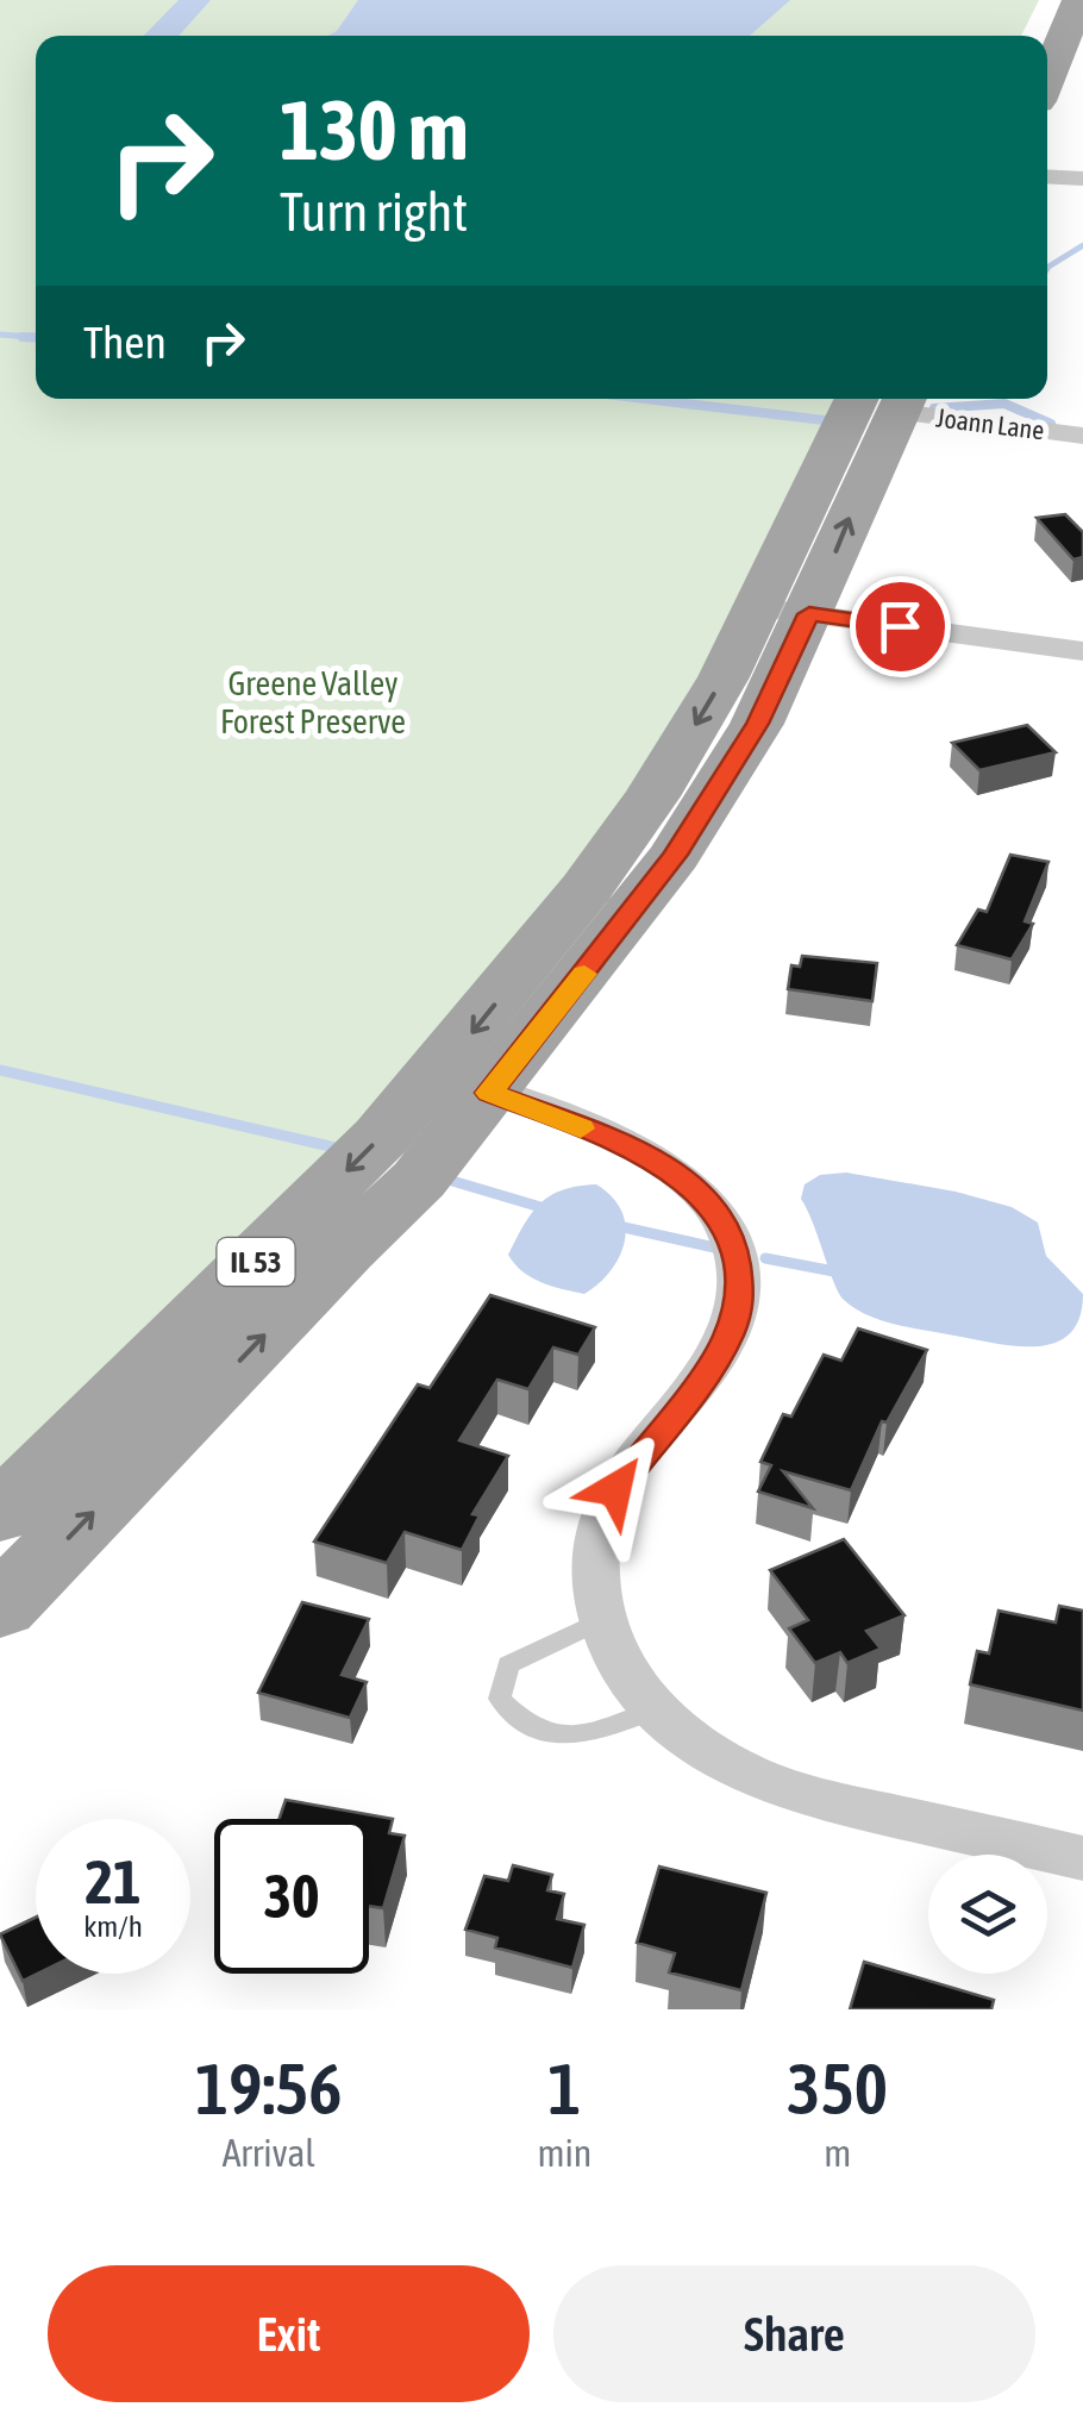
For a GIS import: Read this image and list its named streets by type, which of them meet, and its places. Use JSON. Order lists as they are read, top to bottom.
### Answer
{
  "streets": {
    "main road": ["IL 53"],
    "street": ["Joann Lane"]
  },
  "parks": ["Greene Valley Forest Preserve"],
  "page": {
    "turn": ["130 m", "Turn right"],
    "then": "Then",
    "speed": "21 km/h",
    "limit": "30",
    "eta": [
      "19:56",
      "Arrival",
      "1",
      "min",
      "350",
      "m"
    ],
    "buttons": ["Exit", "Share"]
  }
}
